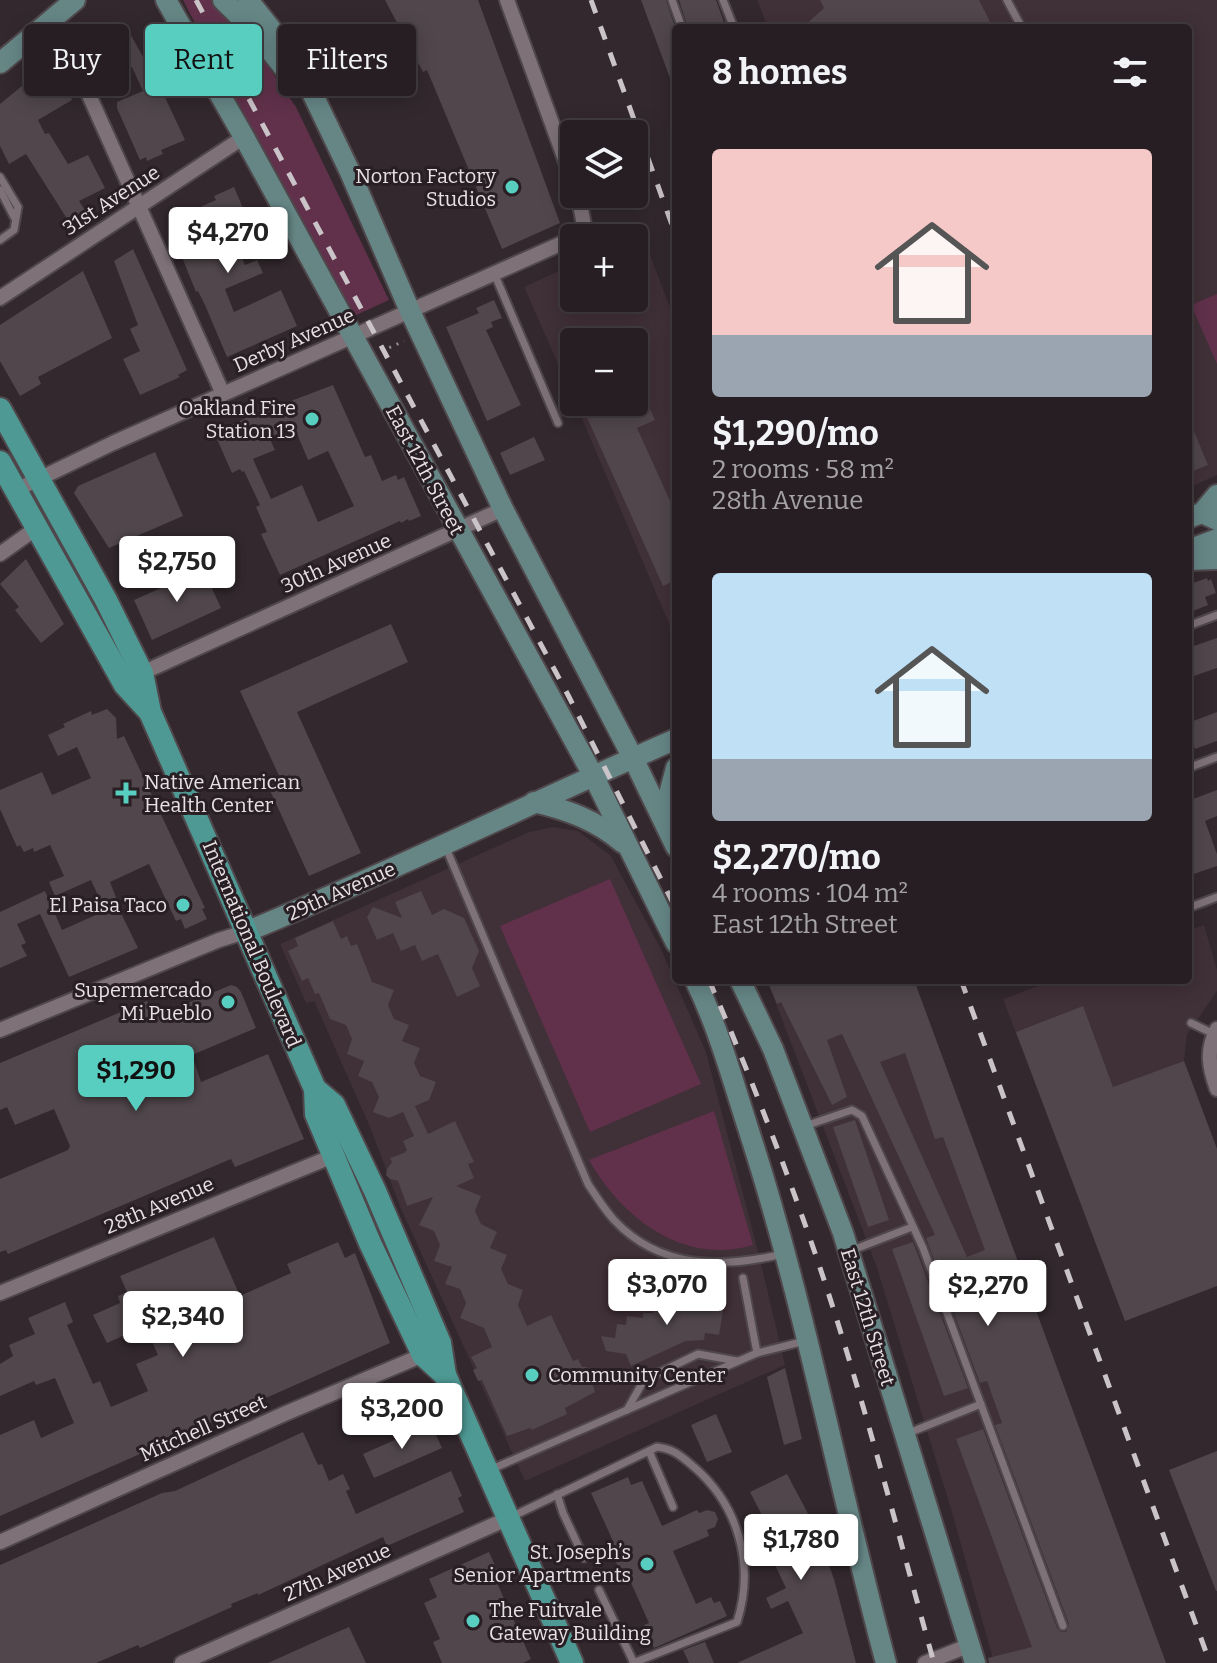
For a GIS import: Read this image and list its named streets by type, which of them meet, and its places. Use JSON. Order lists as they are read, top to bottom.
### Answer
{
  "streets": {
    "main road": ["East 12th Street", "29th Avenue", "International Boulevard"],
    "street": [
      "31st Avenue",
      "Derby Avenue",
      "30th Avenue",
      "28th Avenue",
      "Mitchell Street",
      "27th Avenue"
    ]
  },
  "crossings": [
    ["31st Avenue", "East 12th Street"],
    ["Derby Avenue", "East 12th Street"],
    ["Derby Avenue", "International Boulevard"],
    ["East 12th Street", "30th Avenue"],
    ["East 12th Street", "29th Avenue"],
    ["30th Avenue", "International Boulevard"],
    ["29th Avenue", "International Boulevard"],
    ["International Boulevard", "28th Avenue"],
    ["International Boulevard", "Mitchell Street"],
    ["International Boulevard", "27th Avenue"]
  ],
  "places": {
    "other": [
      "Norton Factory Studios",
      "Oakland Fire Station 13",
      "El Paisa Taco",
      "Supermercado Mi Pueblo",
      "Community Center",
      "St. Joseph’s Senior Apartments",
      "The Fuitvale Gateway Building"
    ],
    "health": ["Native American Health Center"]
  },
  "page": {
    "chip": ["Buy", "Rent", "Filters"],
    "heading": "8 homes",
    "map_buttons": ["+", "−"],
    "list": [
      {
        "name": "$1,290/mo",
        "note": "2 rooms · 58 m² · 28th Avenue"
      },
      {
        "name": "$2,270/mo",
        "note": "4 rooms · 104 m² · East 12th Street"
      }
    ],
    "price": [
      "$4,270",
      "$2,750",
      "$1,290",
      "$3,070",
      "$2,270",
      "$2,340",
      "$3,200",
      "$1,780"
    ]
  }
}
